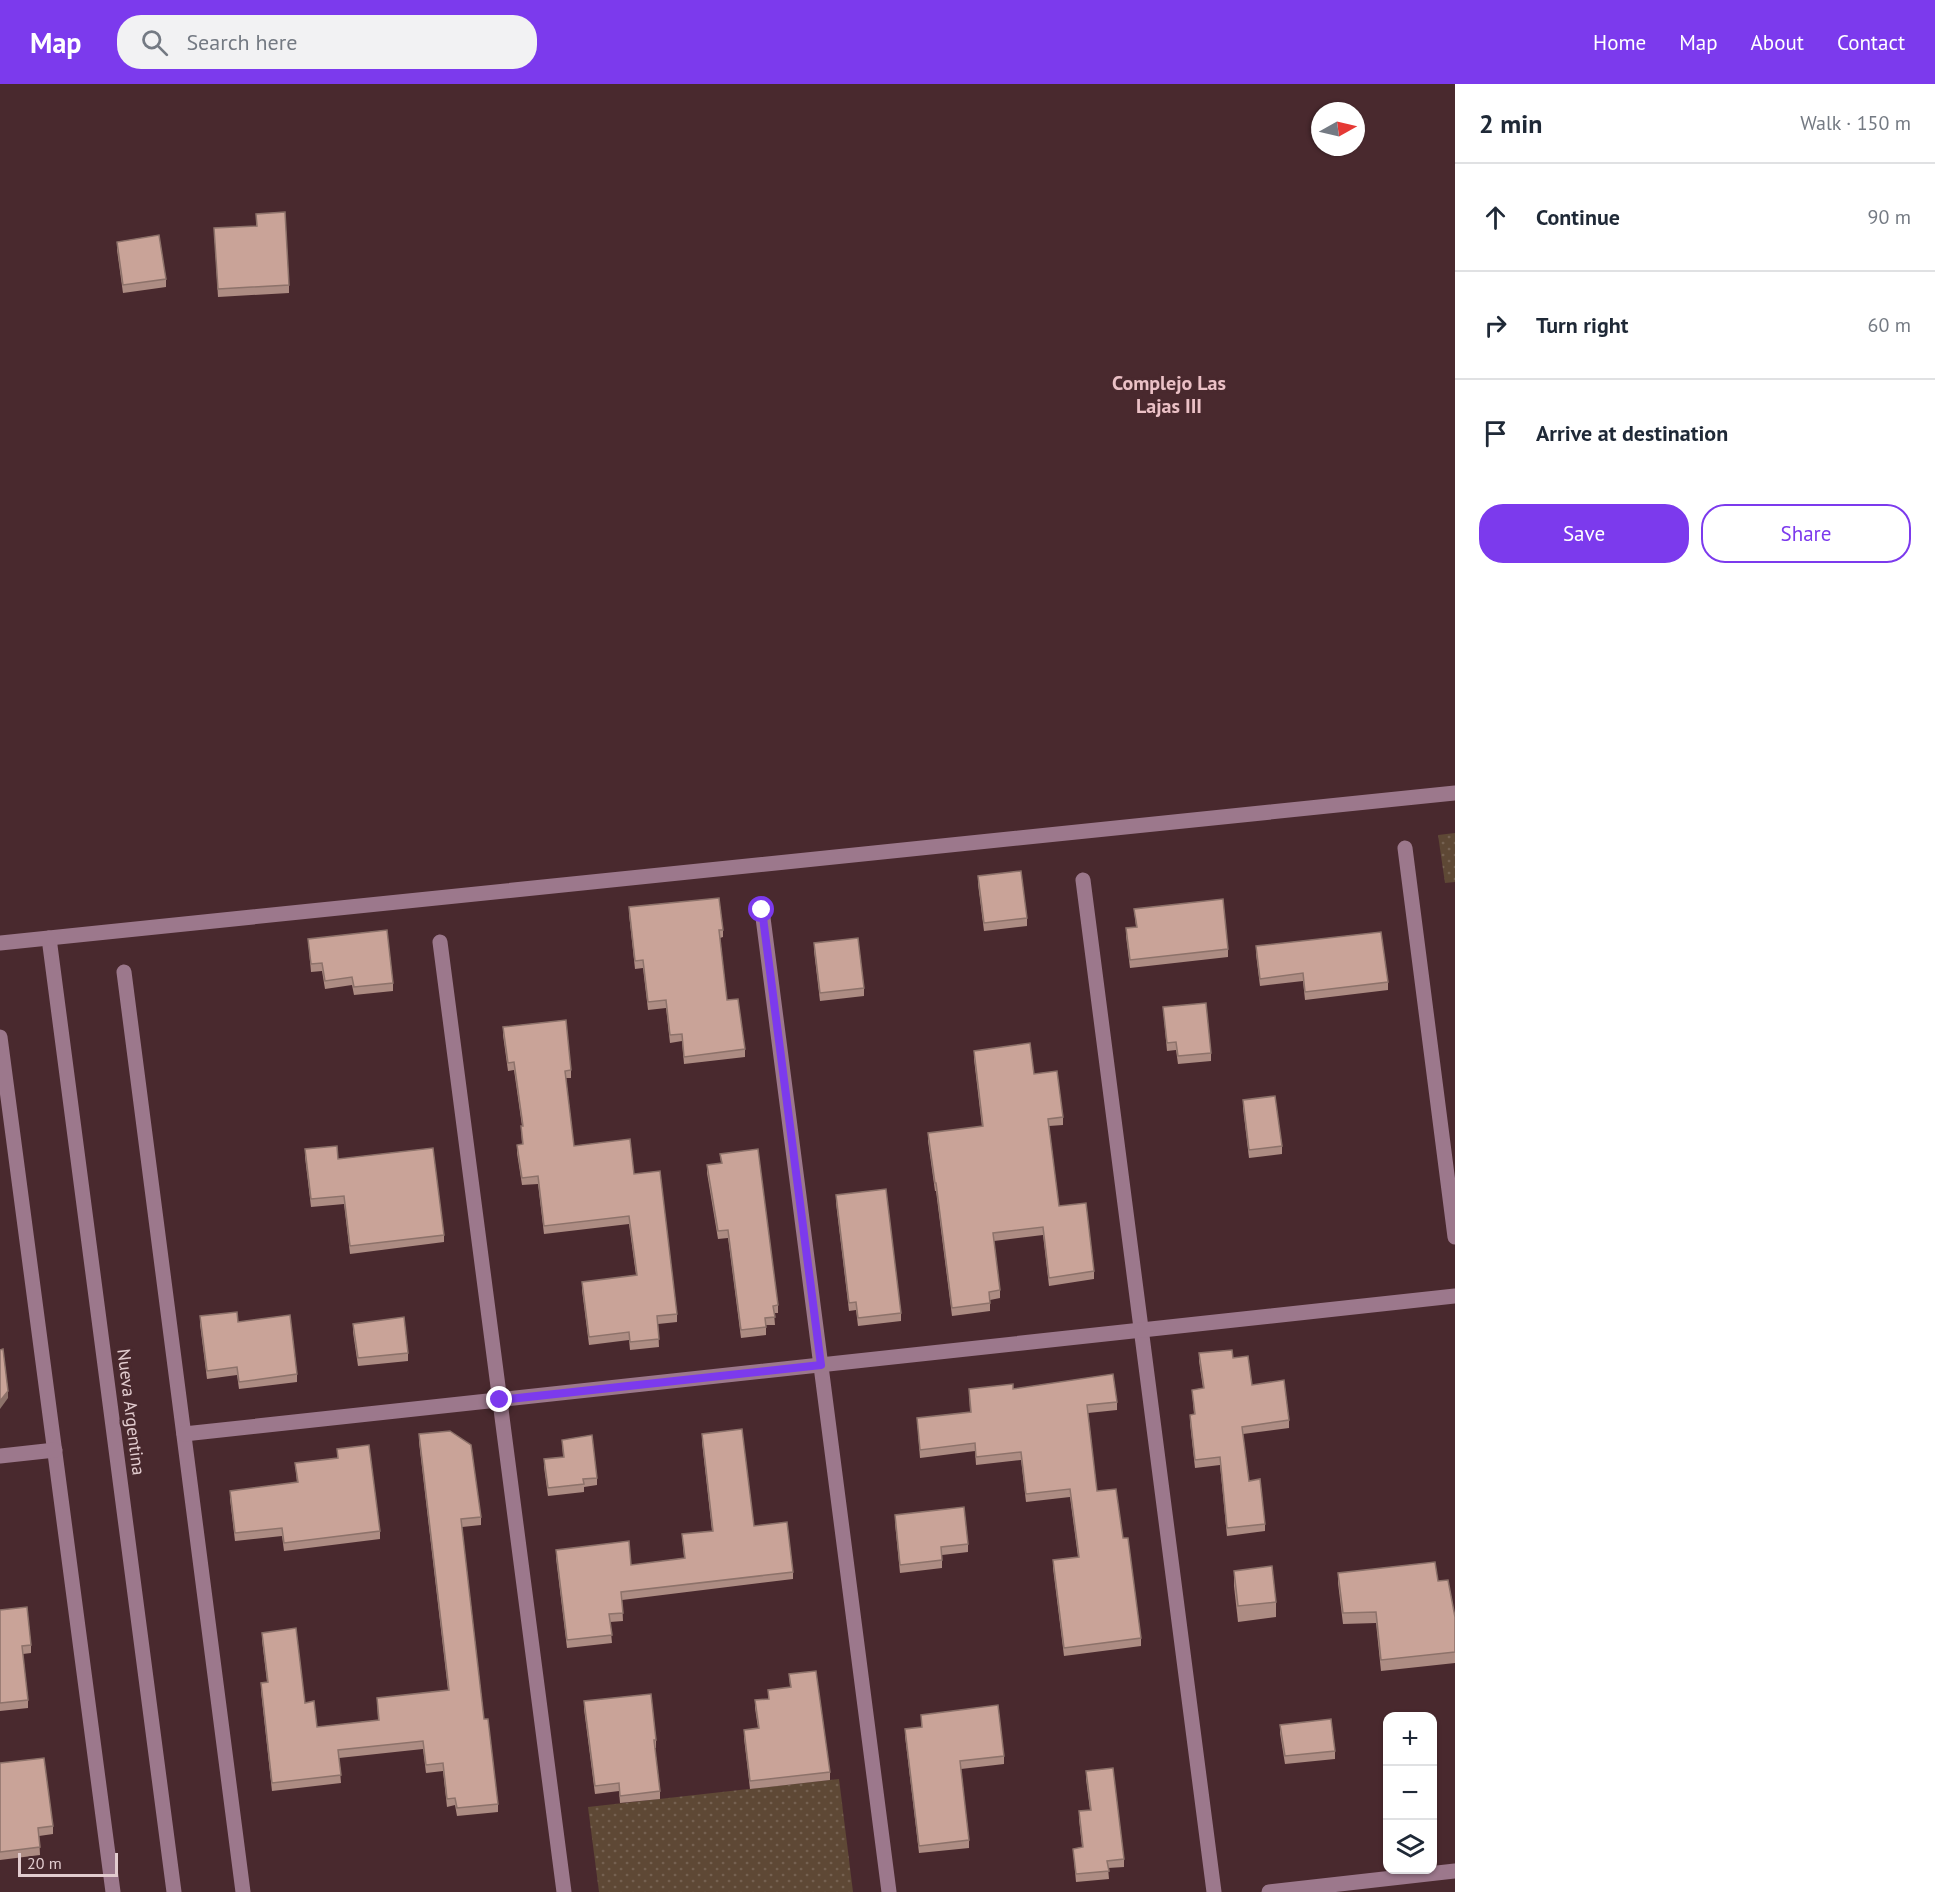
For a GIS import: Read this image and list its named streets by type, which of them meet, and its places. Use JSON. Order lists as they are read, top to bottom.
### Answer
{
  "streets": {
    "street": ["Nueva Argentina"]
  },
  "districts": ["Complejo Las Lajas III"],
  "scale_bar": "20 m",
  "north": "right",
  "page": {
    "header": "Map",
    "search": "Search here",
    "nav": [
      "Home",
      "Map",
      "About",
      "Contact"
    ],
    "heading": ["2 min", "Walk · 150 m"],
    "list": [
      ["Continue", "90 m"],
      ["Turn right", "60 m"],
      "Arrive at destination"
    ],
    "buttons": ["Save", "Share"],
    "map_buttons": ["+", "−"],
    "scale": "20 m"
  }
}
